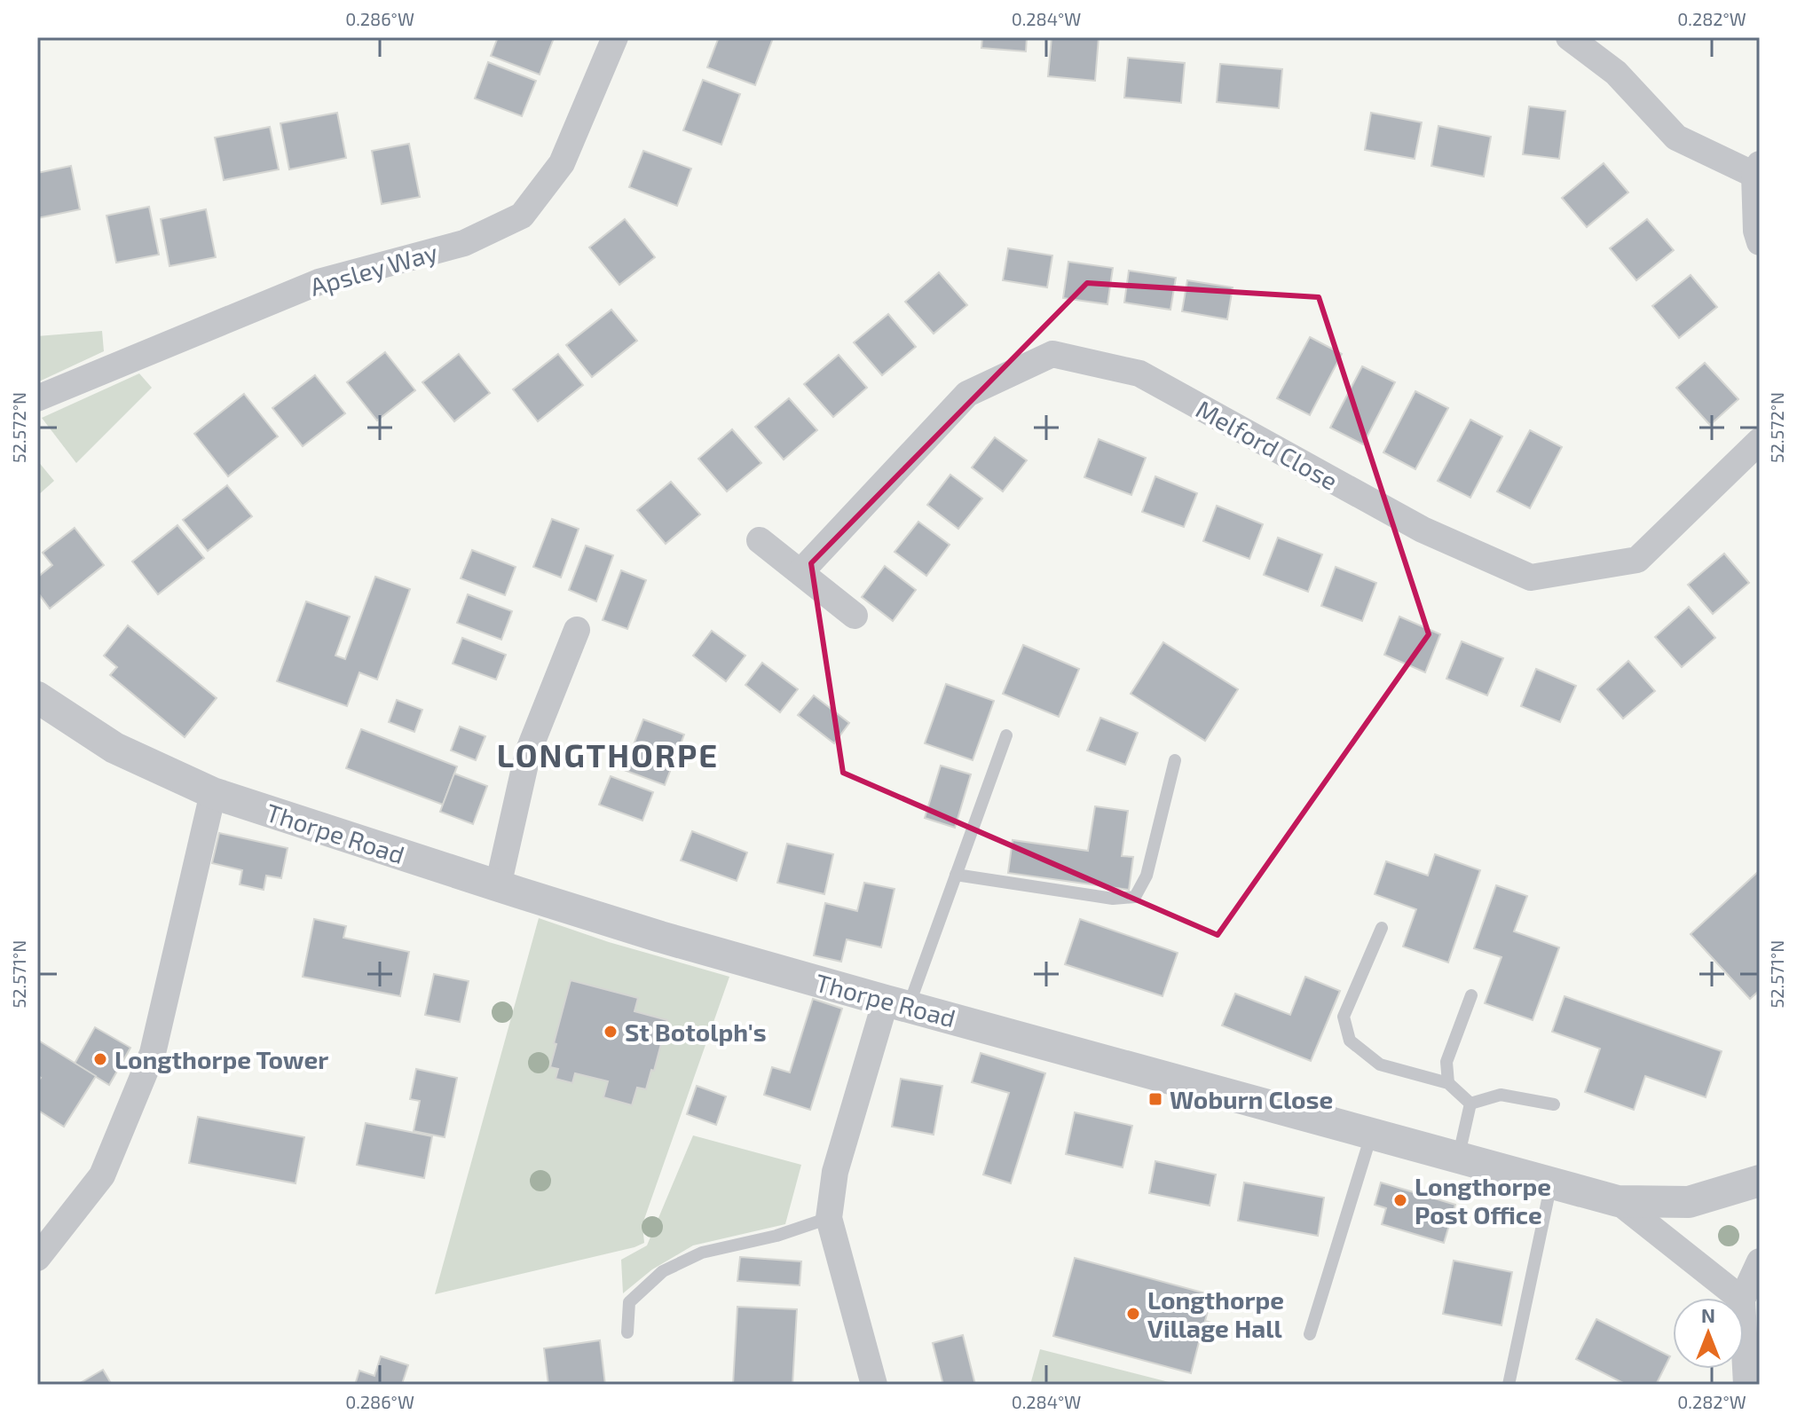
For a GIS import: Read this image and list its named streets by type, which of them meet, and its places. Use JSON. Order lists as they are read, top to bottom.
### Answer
{
  "streets": {
    "street": ["Apsley Way", "Melford Close", "Thorpe Road"]
  },
  "districts": ["LONGTHORPE"],
  "places": {
    "other": [
      "St Botolph's",
      "Longthorpe Tower",
      "Longthorpe Post Office",
      "Longthorpe Village Hall"
    ],
    "transit": ["Woburn Close"]
  },
  "north": "top",
  "coordinates": [
    "0.286°W",
    "0.284°W",
    "0.282°W",
    "52.572°N",
    "52.571°N"
  ]
}
